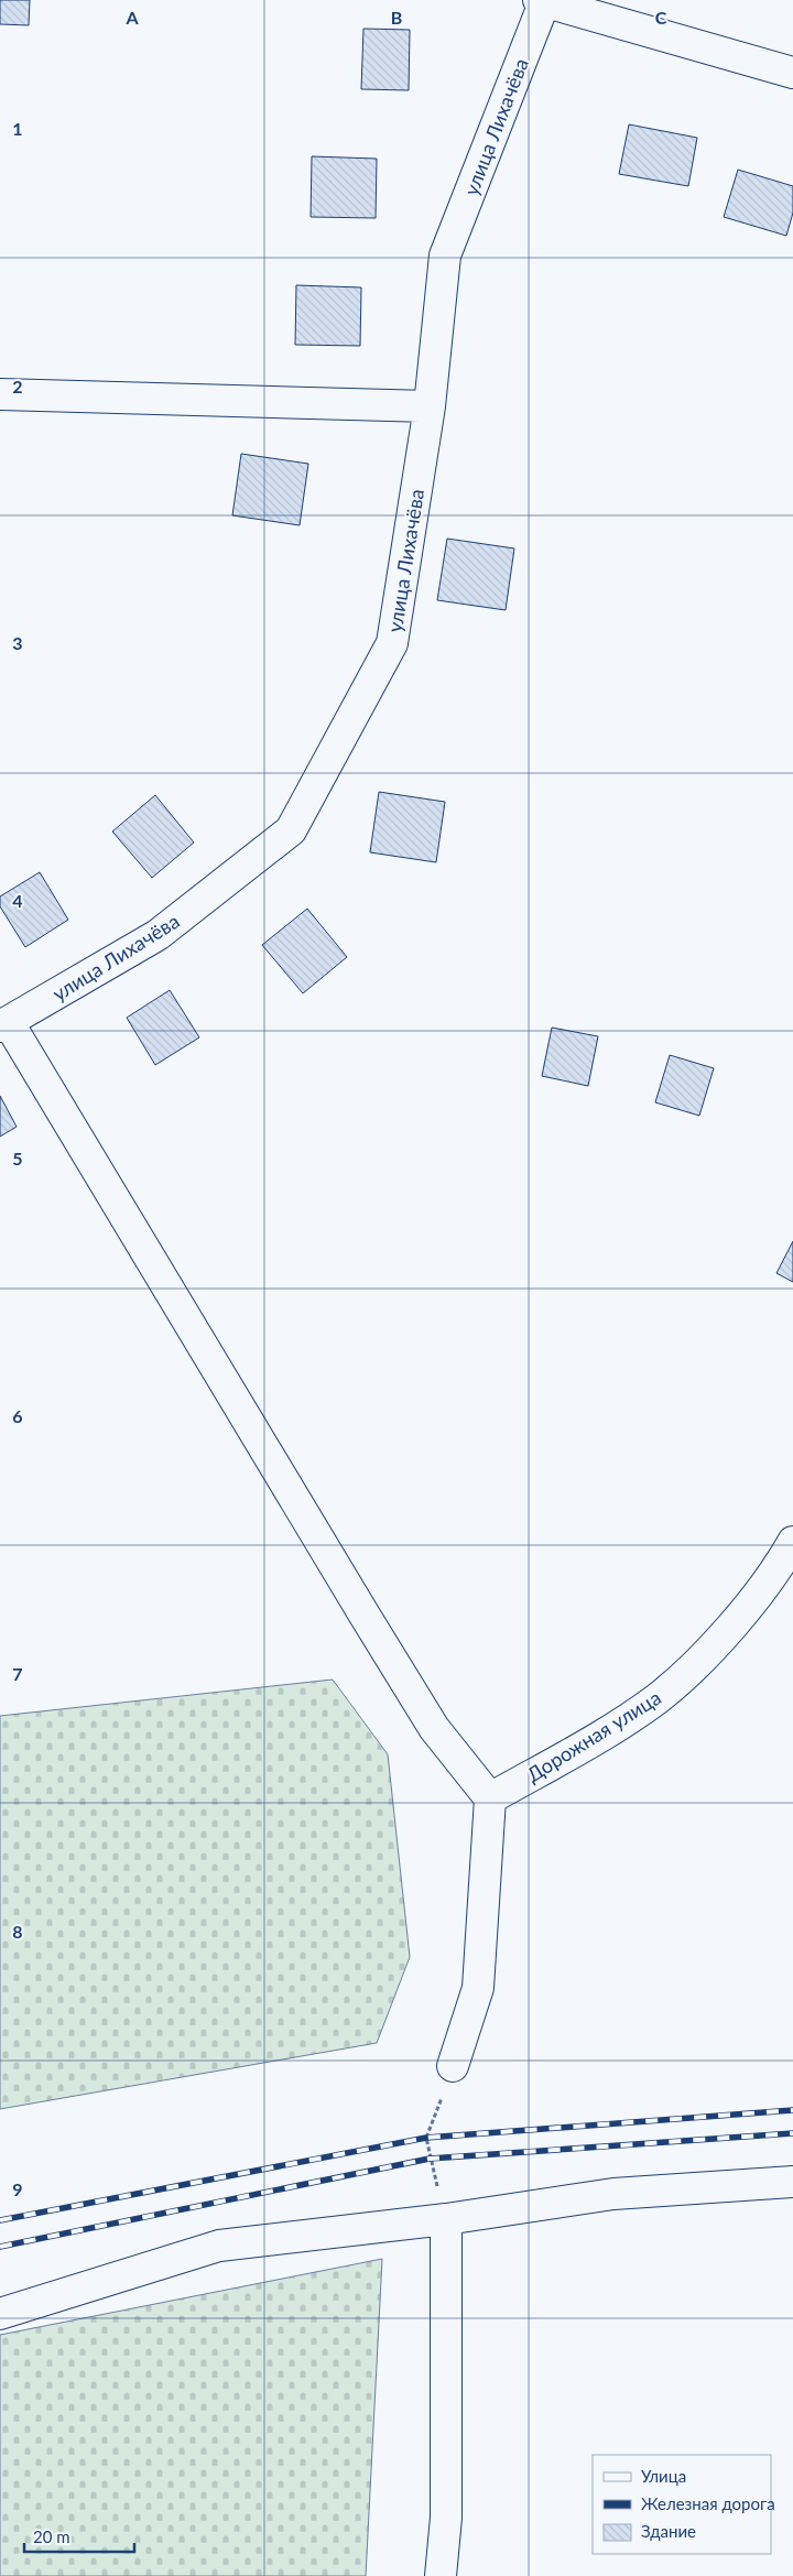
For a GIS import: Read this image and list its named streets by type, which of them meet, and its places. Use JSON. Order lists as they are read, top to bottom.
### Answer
{
  "streets": {
    "street": ["улица Лихачёва", "Дорожная улица"]
  },
  "legend": ["Улица", "Железная дорога", "Здание"],
  "scale_bar": "20 m",
  "grid": {
    "columns": ["A", "B", "C"],
    "rows": [
      "1",
      "2",
      "3",
      "4",
      "5",
      "6",
      "7",
      "8",
      "9"
    ]
  }
}
